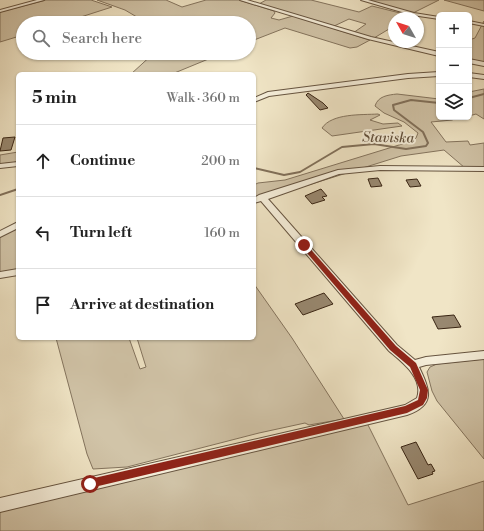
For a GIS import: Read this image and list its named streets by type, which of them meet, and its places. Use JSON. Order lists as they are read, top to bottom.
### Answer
{
  "water": ["Staviska"],
  "north": "top left",
  "page": {
    "map_buttons": ["+", "−"],
    "search": "Search here",
    "heading": ["5 min", "Walk · 360 m"],
    "list": [
      ["Continue", "200 m"],
      ["Turn left", "160 m"],
      "Arrive at destination"
    ]
  }
}
